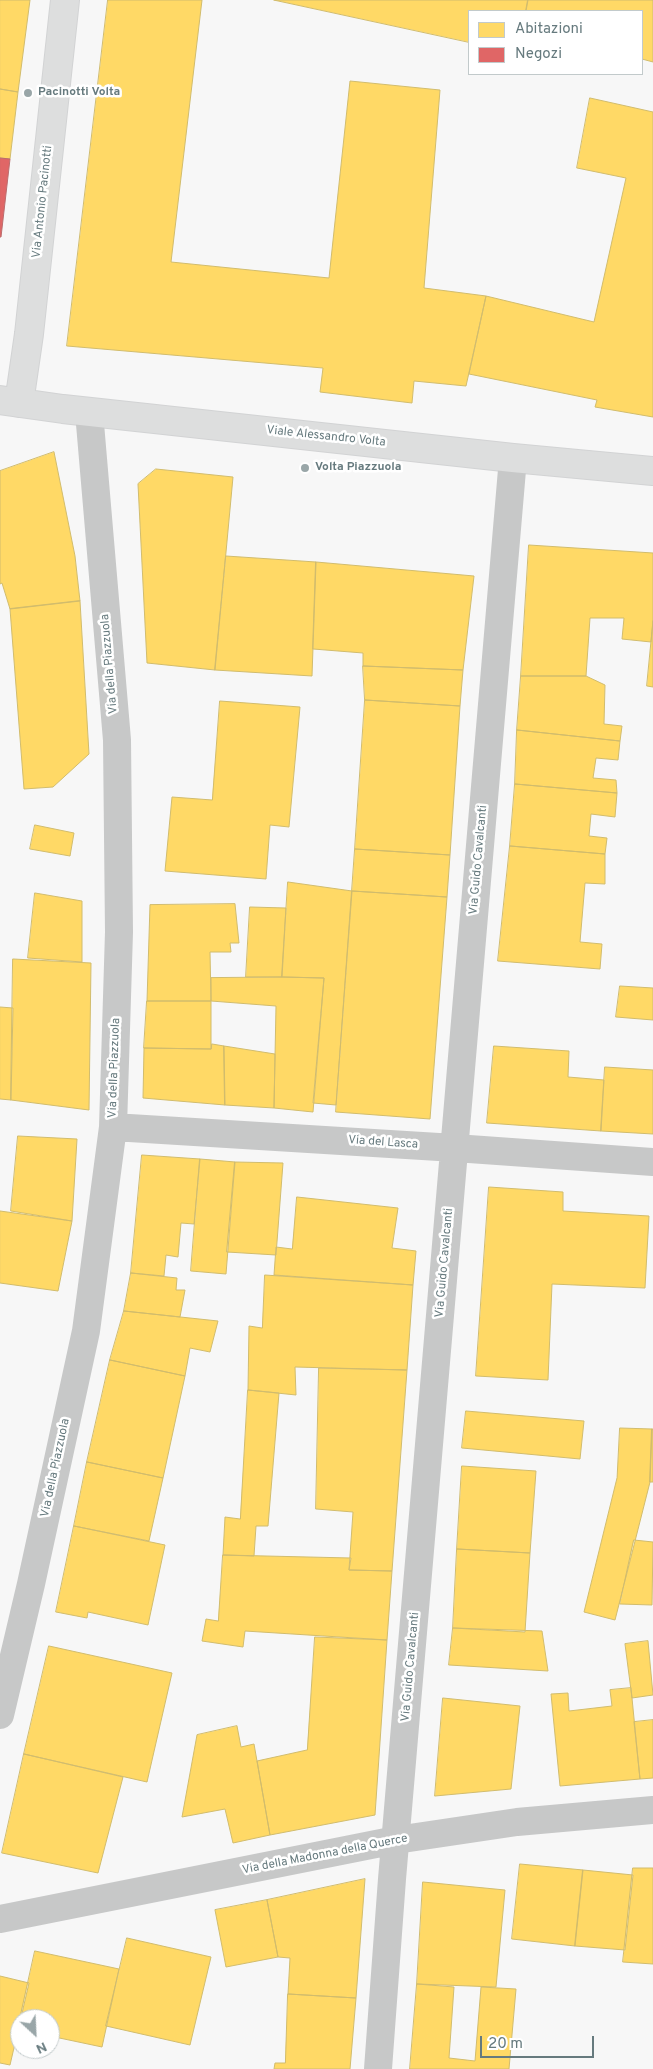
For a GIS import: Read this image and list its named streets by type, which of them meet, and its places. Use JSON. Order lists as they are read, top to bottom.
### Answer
{
  "streets": {
    "main road": ["Via Antonio Pacinotti", "Viale Alessandro Volta"],
    "street": [
      "Via della Piazzuola",
      "Via Guido Cavalcanti",
      "Via del Lasca",
      "Via della Madonna della Querce"
    ]
  },
  "crossings": [
    ["Via Antonio Pacinotti", "Viale Alessandro Volta"],
    ["Viale Alessandro Volta", "Via della Piazzuola"],
    ["Viale Alessandro Volta", "Via Guido Cavalcanti"],
    ["Via della Piazzuola", "Via del Lasca"],
    ["Via Guido Cavalcanti", "Via del Lasca"],
    ["Via Guido Cavalcanti", "Via della Madonna della Querce"]
  ],
  "places": ["Pacinotti Volta", "Volta Piazzuola"],
  "legend": ["Abitazioni", "Negozi"],
  "scale_bar": "20 m",
  "north": "bottom right"
}
